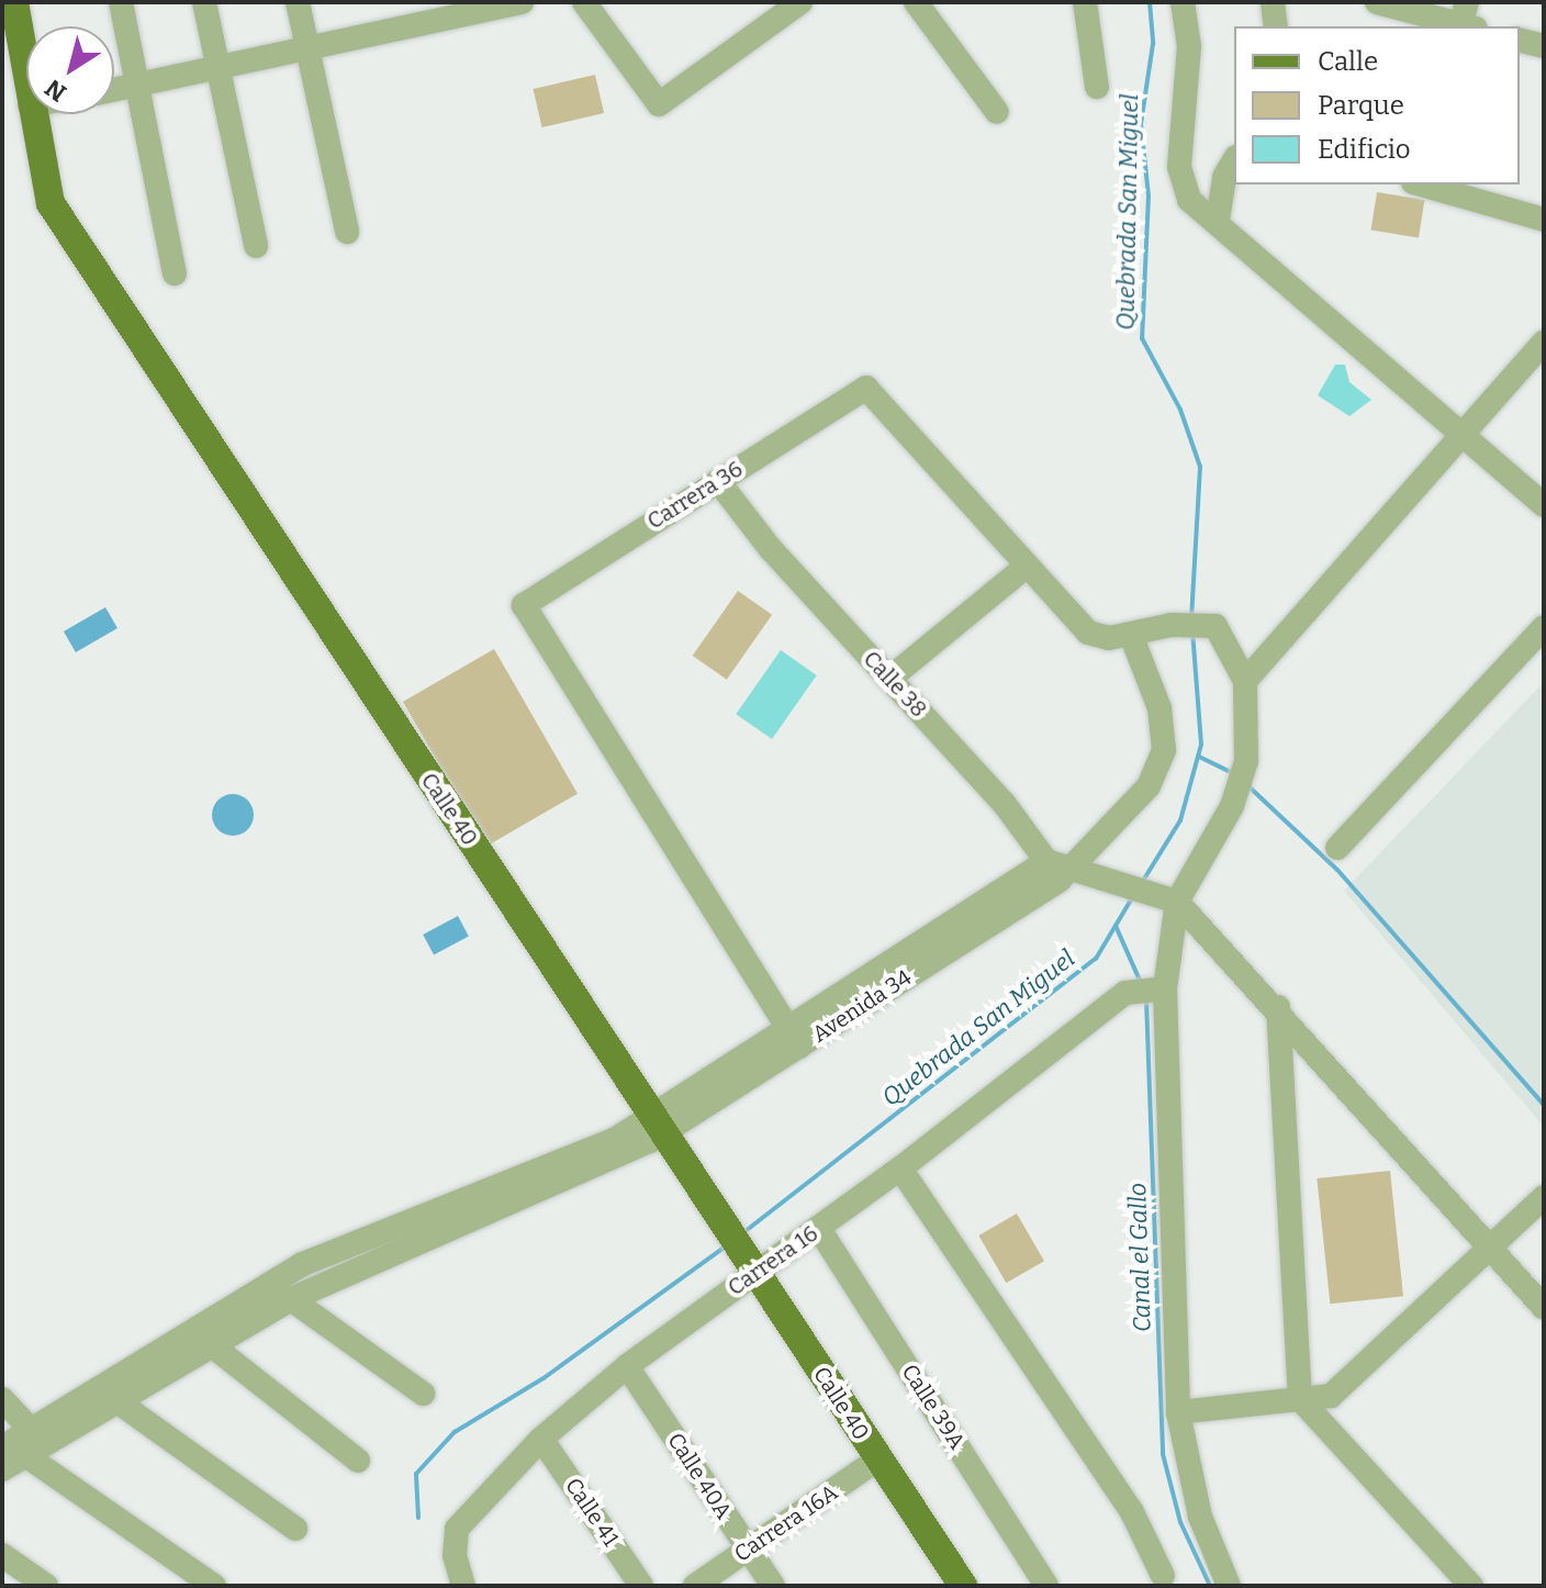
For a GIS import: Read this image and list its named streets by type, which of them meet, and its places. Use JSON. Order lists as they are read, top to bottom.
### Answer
{
  "streets": {
    "main road": ["Calle 40"],
    "street": [
      "Carrera 36",
      "Calle 38",
      "Avenida 34",
      "Carrera 16",
      "Calle 39A",
      "Calle 40A",
      "Calle 41",
      "Carrera 16A"
    ]
  },
  "crossings": [
    ["Carrera 36", "Calle 38"],
    ["Carrera 36", "Avenida 34"],
    ["Calle 38", "Avenida 34"],
    ["Calle 40", "Avenida 34"],
    ["Calle 40", "Carrera 16"],
    ["Calle 40", "Carrera 16A"],
    ["Carrera 16", "Calle 39A"],
    ["Carrera 16", "Calle 40A"],
    ["Carrera 16", "Calle 41"],
    ["Calle 40A", "Carrera 16A"]
  ],
  "water": ["Quebrada San Miguel", "Canal el Gallo"],
  "legend": ["Calle", "Parque", "Edificio"],
  "north": "bottom left"
}
